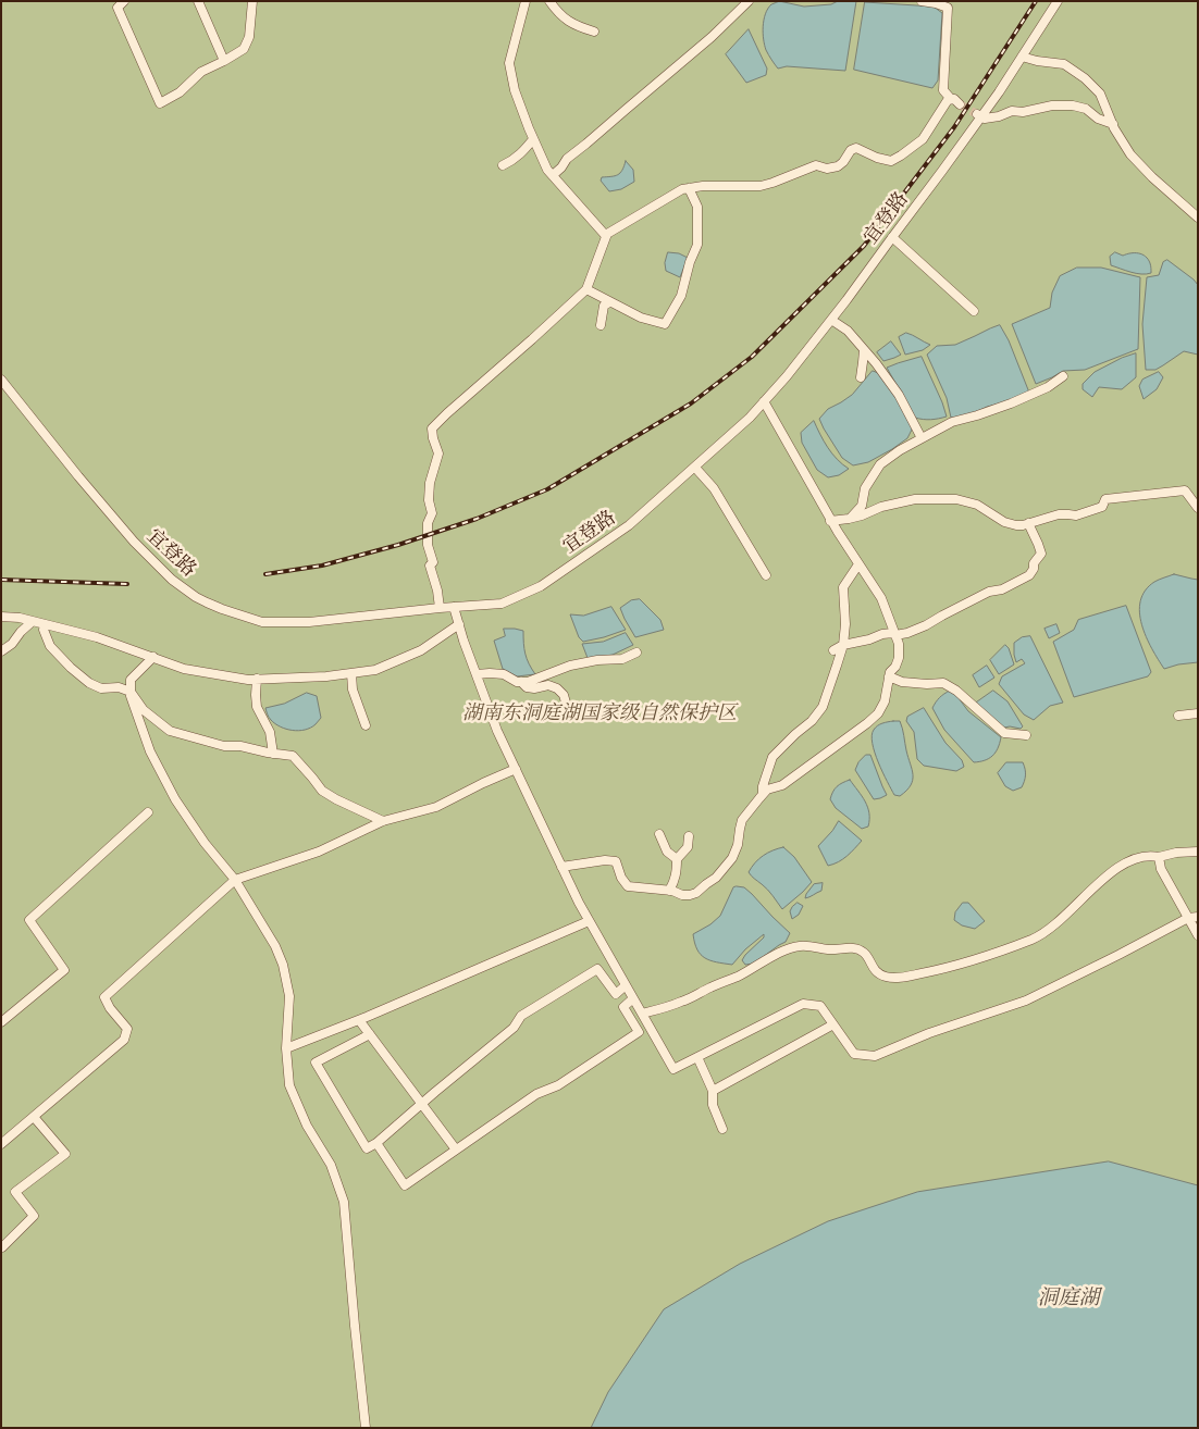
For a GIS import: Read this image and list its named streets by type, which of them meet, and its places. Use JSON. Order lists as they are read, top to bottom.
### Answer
{
  "streets": {
    "street": ["宜登路"]
  },
  "water": ["洞庭湖"],
  "parks": ["湖南东洞庭湖国家级自然保护区"]
}
